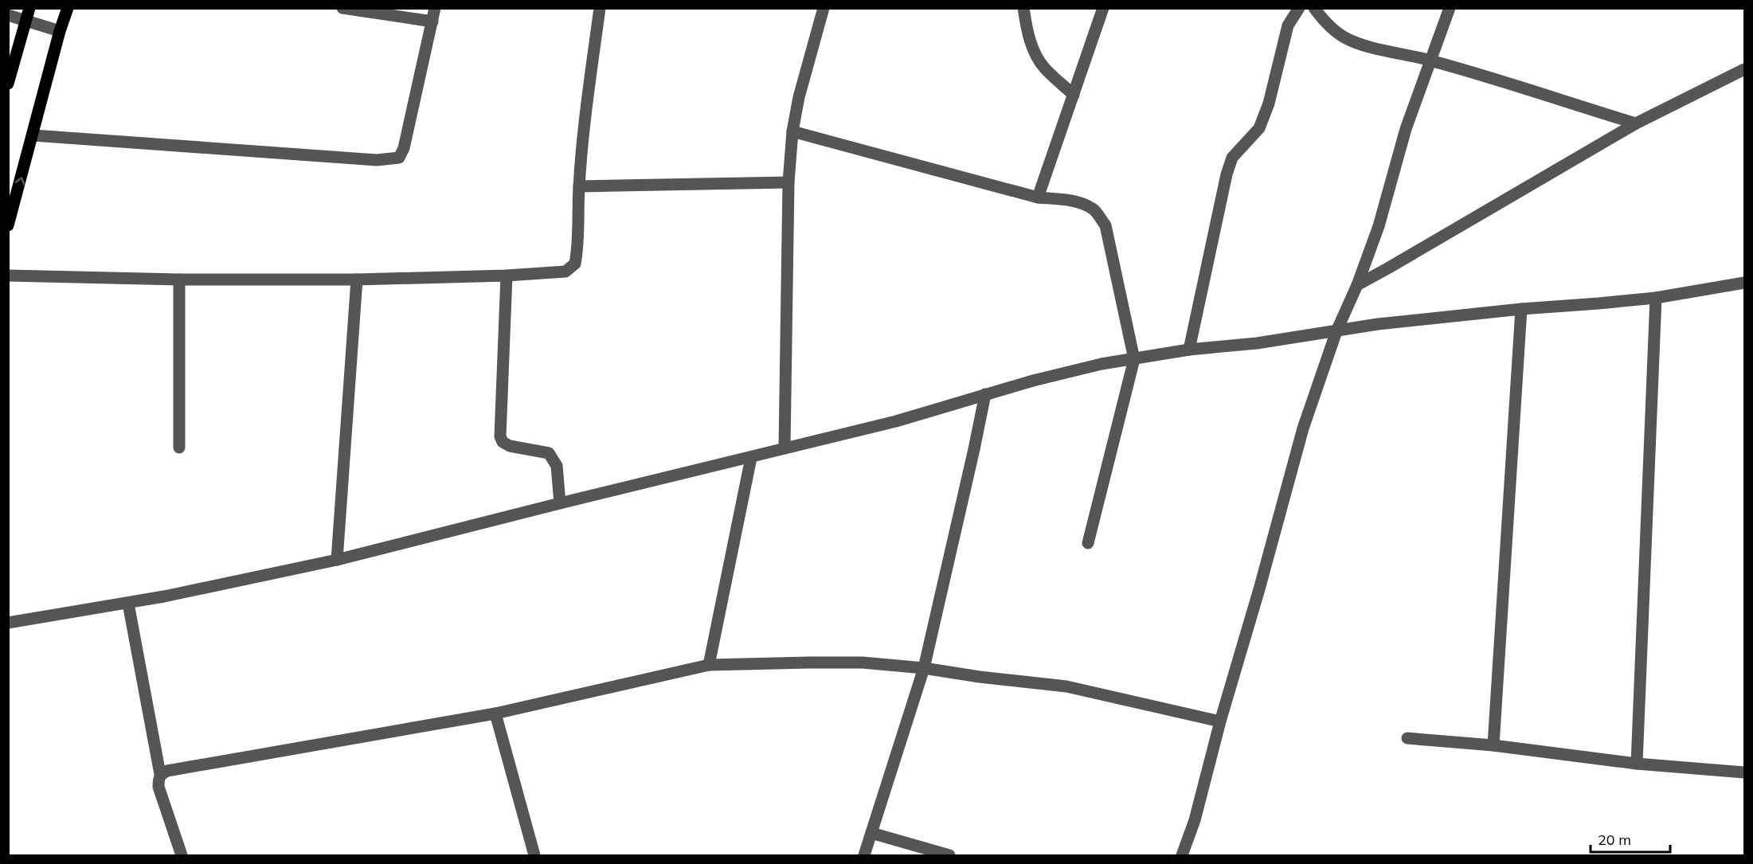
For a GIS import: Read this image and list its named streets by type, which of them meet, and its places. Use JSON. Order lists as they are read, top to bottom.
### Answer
{
  "scale_bar": "20 m"
}
